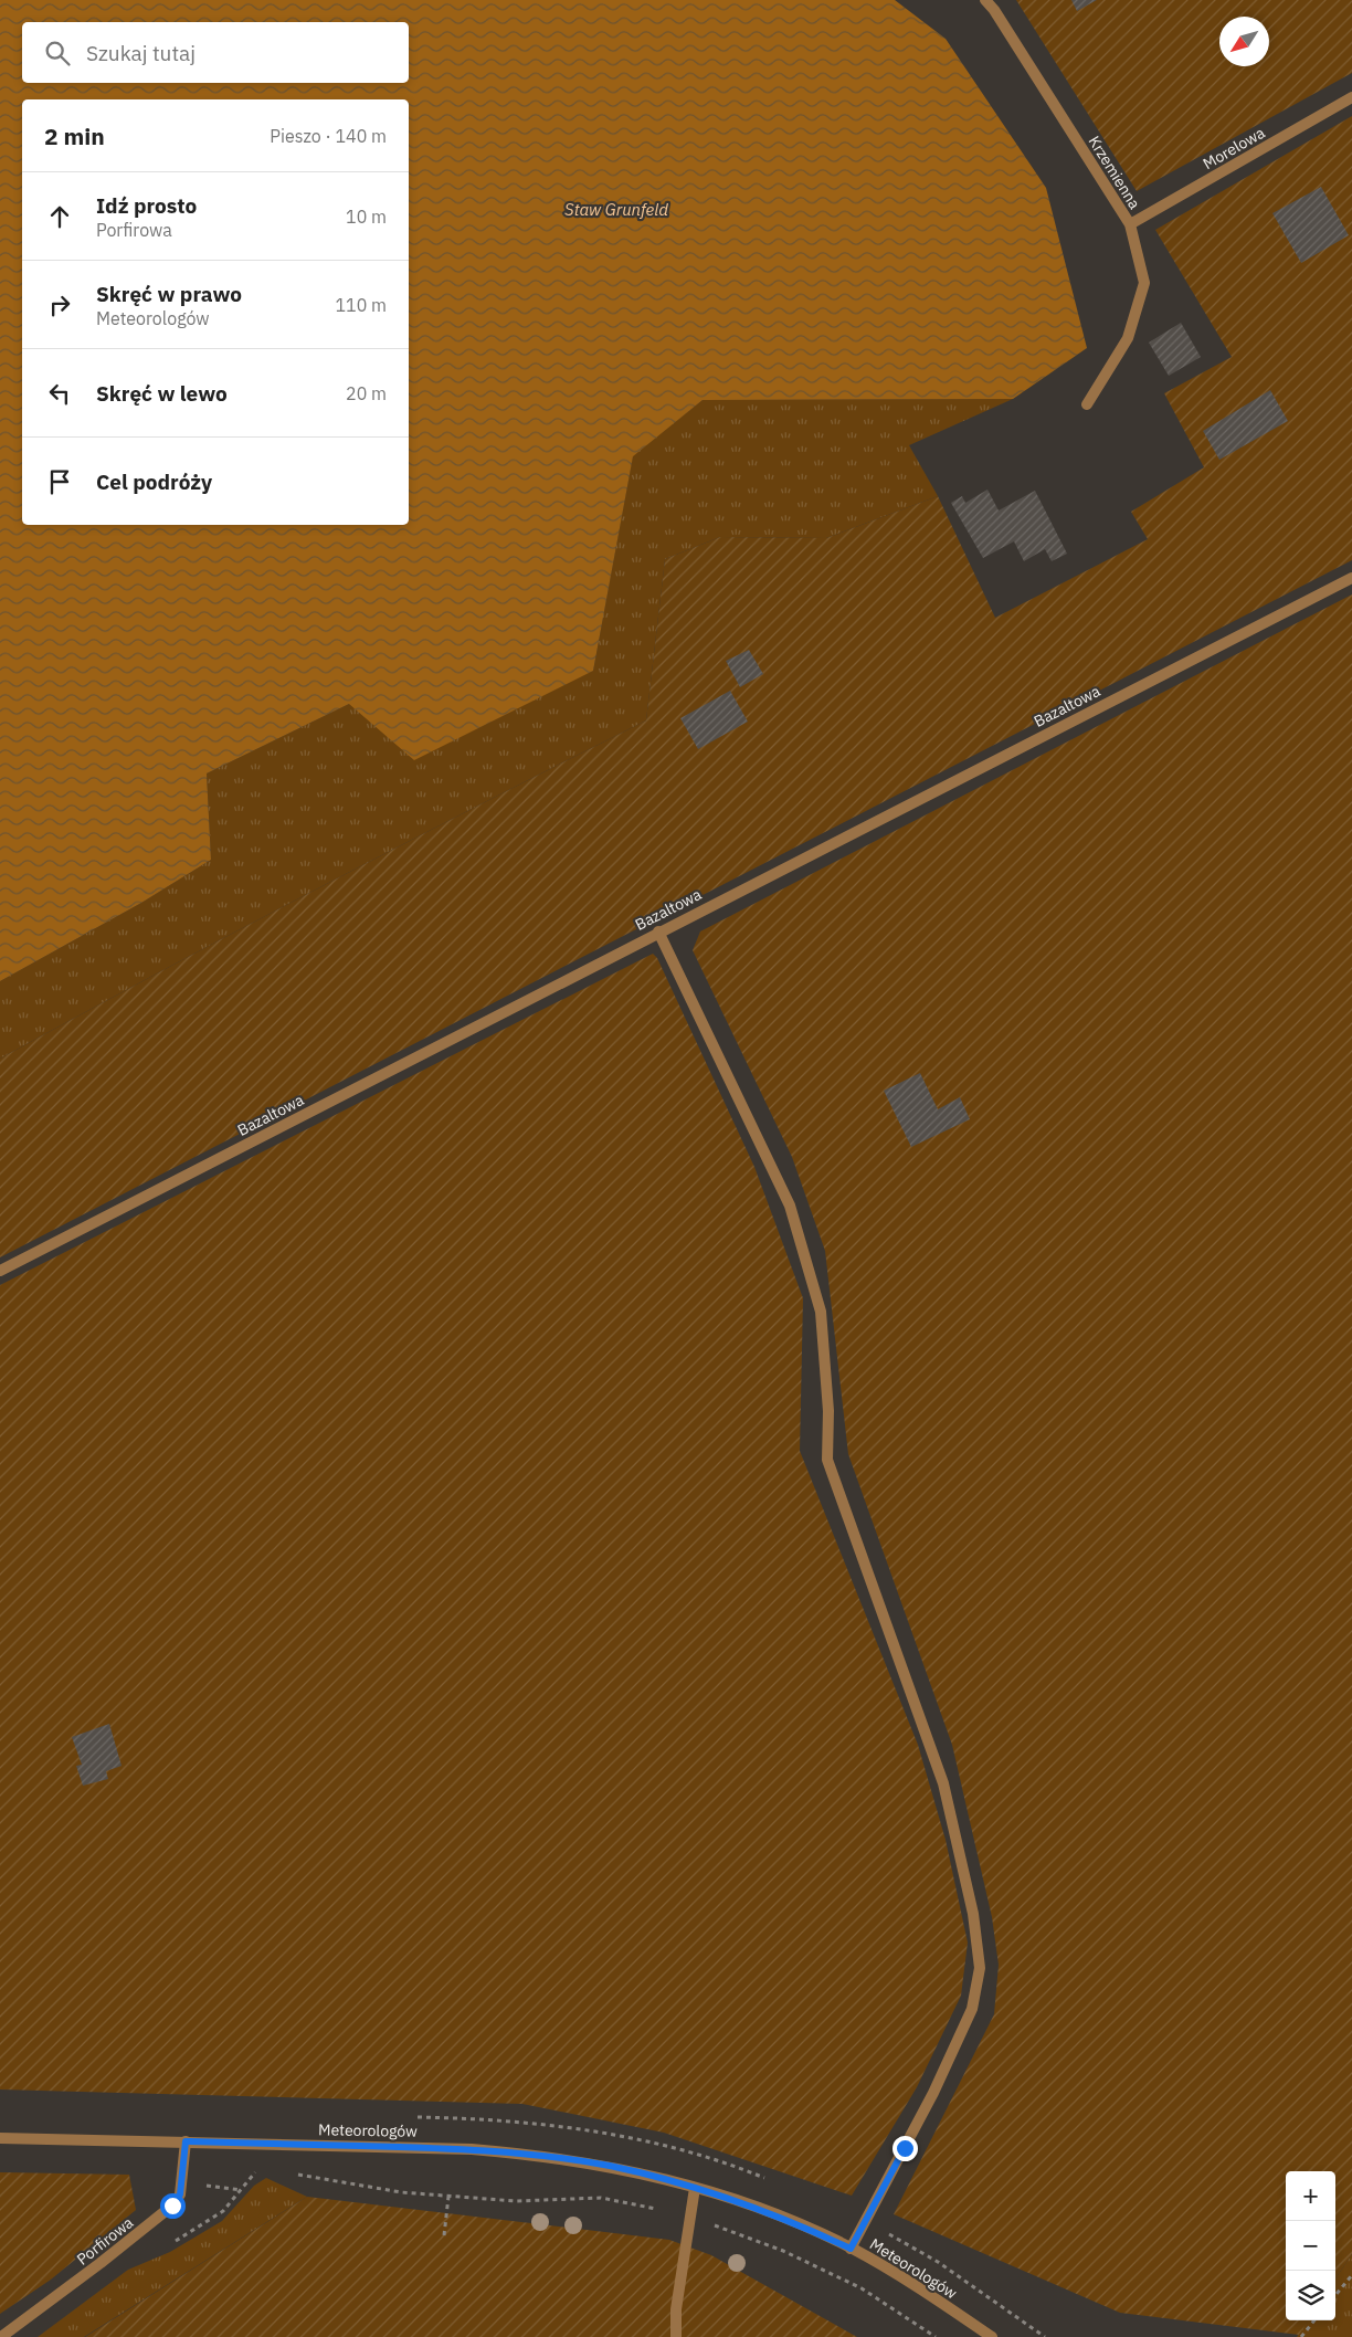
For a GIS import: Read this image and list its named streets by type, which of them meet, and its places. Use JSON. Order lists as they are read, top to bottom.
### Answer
{
  "streets": {
    "street": [
      "Morelowa",
      "Krzemienna",
      "Bazaltowa",
      "Meteorologów",
      "Porfirowa"
    ]
  },
  "crossings": [
    ["Morelowa", "Krzemienna"],
    ["Meteorologów", "Porfirowa"]
  ],
  "water": ["Staw Grunfeld"],
  "north": "bottom left",
  "page": {
    "search": "Szukaj tutaj",
    "heading": ["2 min", "Pieszo · 140 m"],
    "list": [
      ["Idź prosto", "Porfirowa", "10 m"],
      ["Skręć w prawo", "Meteorologów", "110 m"],
      ["Skręć w lewo", "20 m"],
      "Cel podróży"
    ],
    "map_buttons": ["+", "−"]
  }
}
